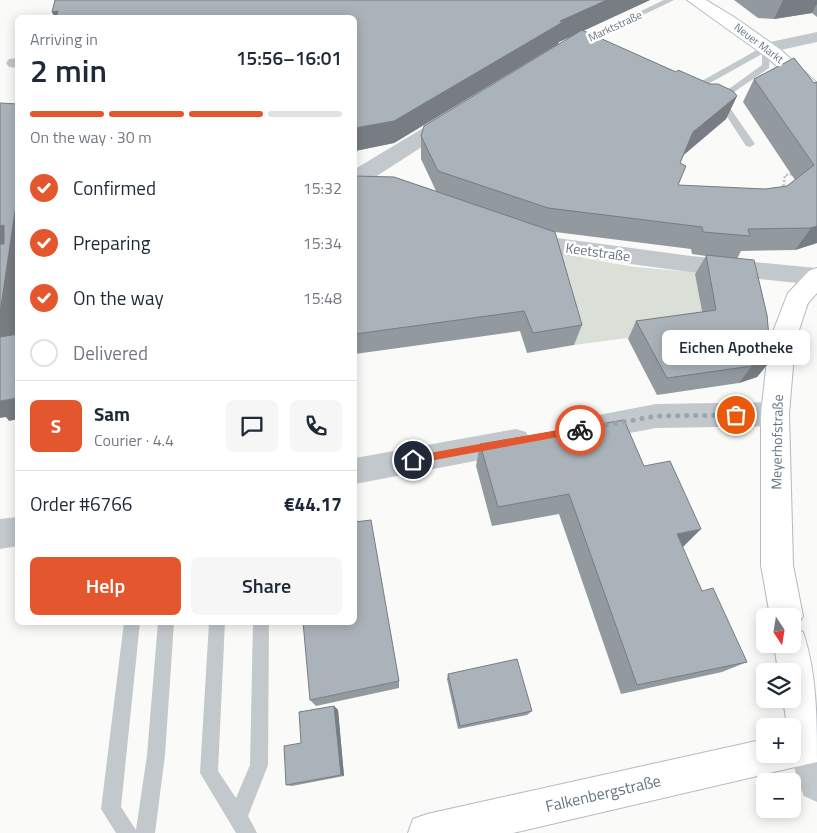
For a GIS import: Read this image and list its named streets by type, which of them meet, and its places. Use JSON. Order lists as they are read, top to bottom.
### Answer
{
  "streets": {
    "street": [
      "Marktstraße",
      "Neuer Markt",
      "Keetstraße",
      "Meyerhofstraße",
      "Falkenbergstraße"
    ]
  },
  "crossings": [
    ["Keetstraße", "Meyerhofstraße"]
  ],
  "places": ["Eichen Apotheke"],
  "north": "bottom",
  "page": {
    "heading": ["2 min", "Arriving in", "15:56–16:01"],
    "panel": [
      "Sam",
      "Courier · 4.4",
      "Order #6766",
      "€44.17"
    ],
    "bar": "On the way · 30 m",
    "list": [
      ["Confirmed", "15:32"],
      ["Preparing", "15:34"],
      ["On the way", "15:48"],
      "Delivered"
    ],
    "bubble": "Eichen Apotheke",
    "round": "S",
    "buttons": ["Help", "Share"],
    "map_buttons": ["+", "−"]
  }
}
